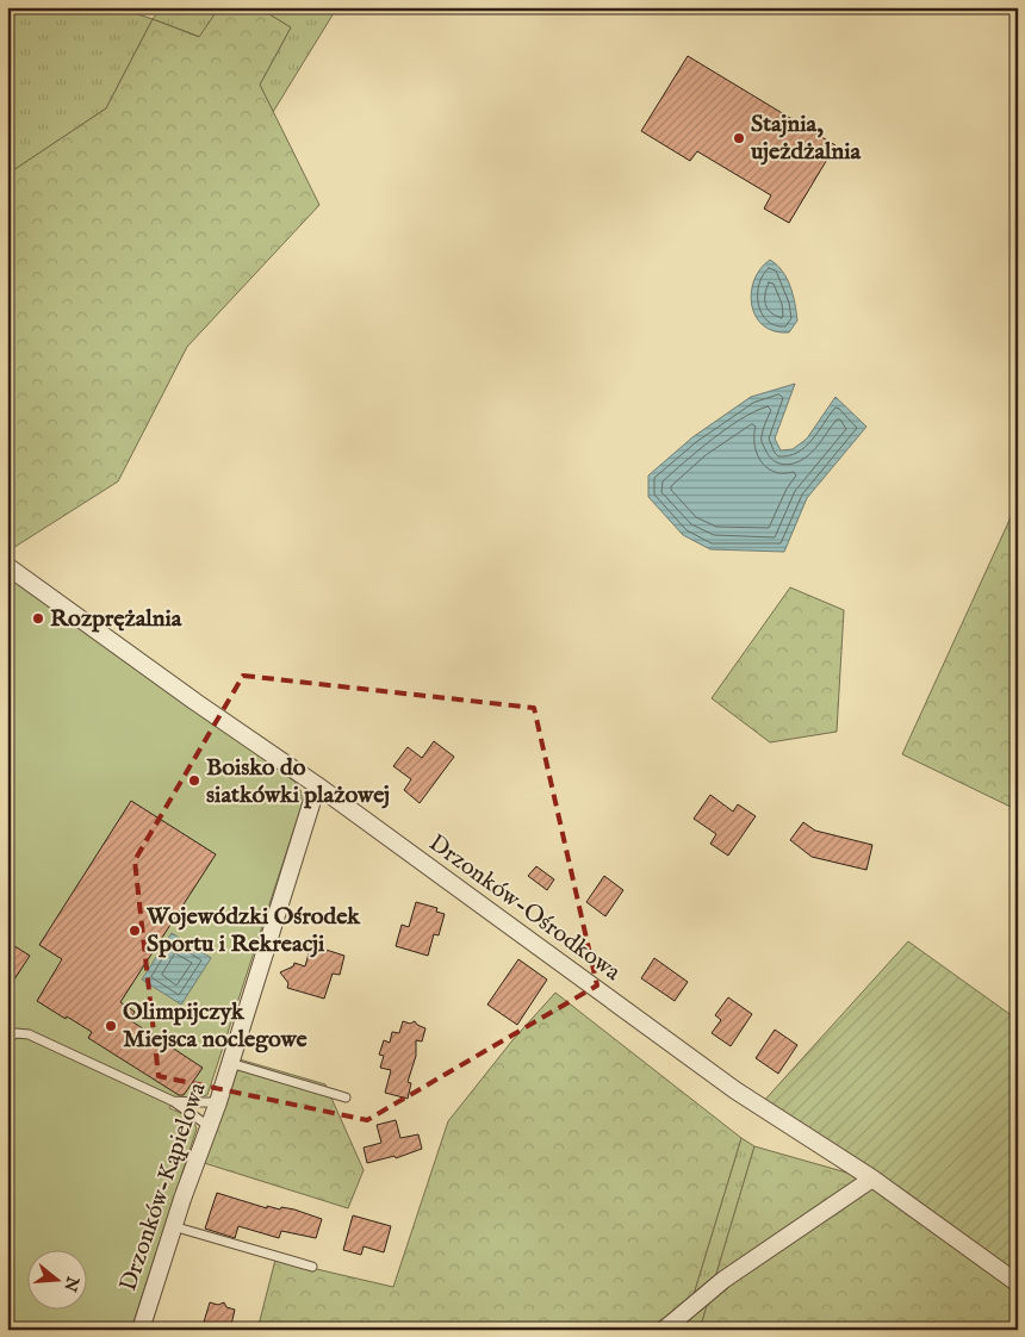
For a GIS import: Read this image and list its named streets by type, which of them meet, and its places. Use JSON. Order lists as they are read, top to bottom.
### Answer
{
  "streets": {
    "street": ["Drzonków-Ośrodkowa", "Drzonków-Kąpielowa"]
  },
  "crossings": [
    ["Drzonków-Ośrodkowa", "Drzonków-Kąpielowa"]
  ],
  "places": [
    "Stajnia, ujeżdżalnia",
    "Rozprężalnia",
    "Boisko do siatkówki plażowej",
    "Wojewódzki Ośrodek Sportu i Rekreacji",
    "Olimpijczyk Miejsca noclegowe"
  ],
  "north": "right"
}
